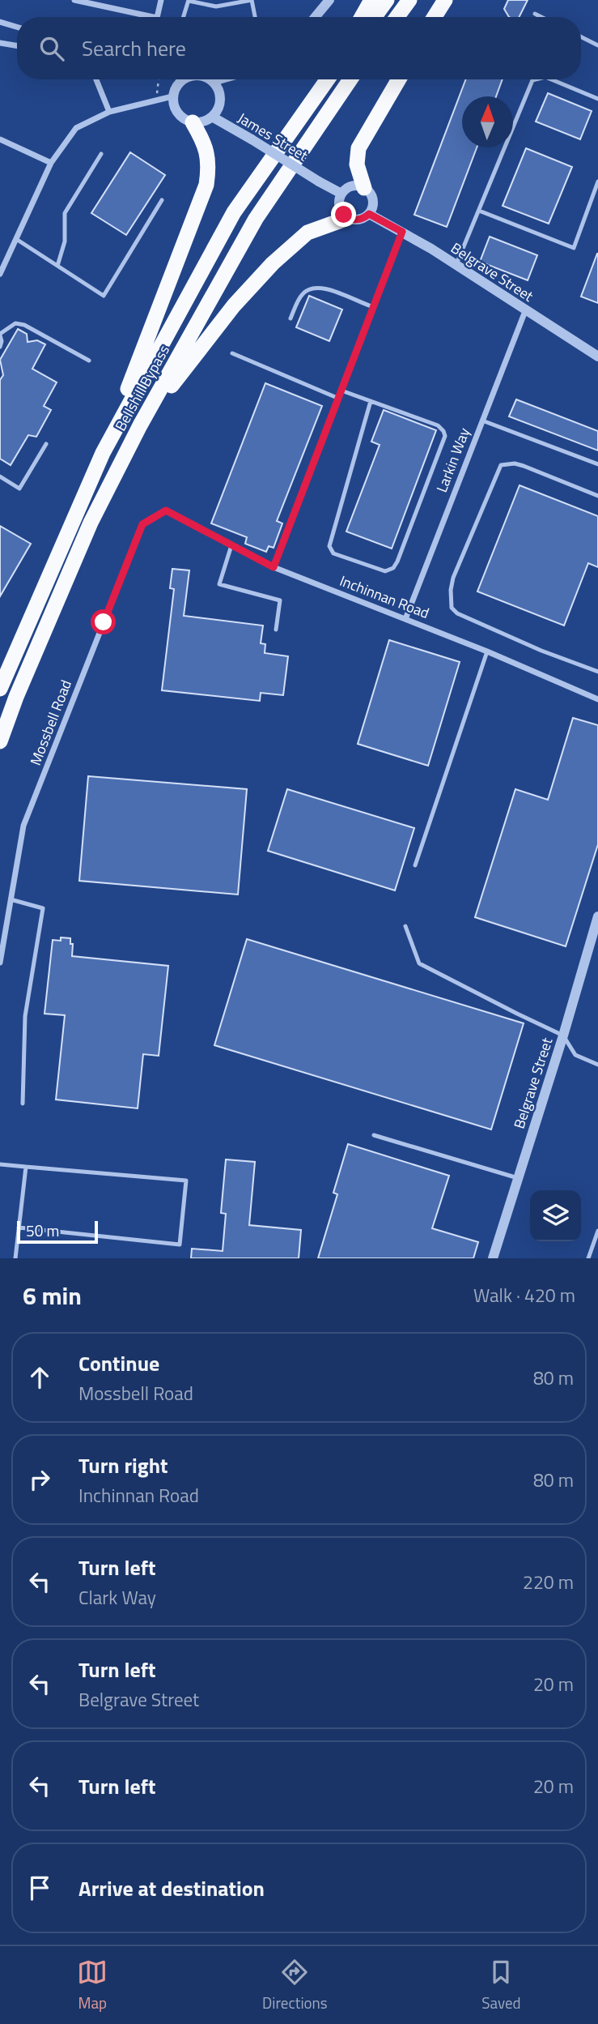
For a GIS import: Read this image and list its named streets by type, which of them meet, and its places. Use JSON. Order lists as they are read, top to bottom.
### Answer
{
  "streets": {
    "highway": ["Bellshill Bypass"],
    "street": [
      "James Street",
      "Belgrave Street",
      "Larkin Way",
      "Inchinnan Road",
      "Mossbell Road"
    ]
  },
  "crossings": [
    ["James Street", "Belgrave Street"],
    ["Belgrave Street", "Larkin Way"],
    ["Larkin Way", "Inchinnan Road"],
    ["Inchinnan Road", "Mossbell Road"]
  ],
  "scale_bar": "50 m",
  "north": "top",
  "page": {
    "search": "Search here",
    "scale": "50 m",
    "heading": ["6 min", "Walk · 420 m"],
    "list": [
      ["Continue", "Mossbell Road", "80 m"],
      ["Turn right", "Inchinnan Road", "80 m"],
      ["Turn left", "Clark Way", "220 m"],
      ["Turn left", "Belgrave Street", "20 m"],
      ["Turn left", "20 m"],
      "Arrive at destination"
    ],
    "nav": ["Map", "Directions", "Saved"]
  }
}
